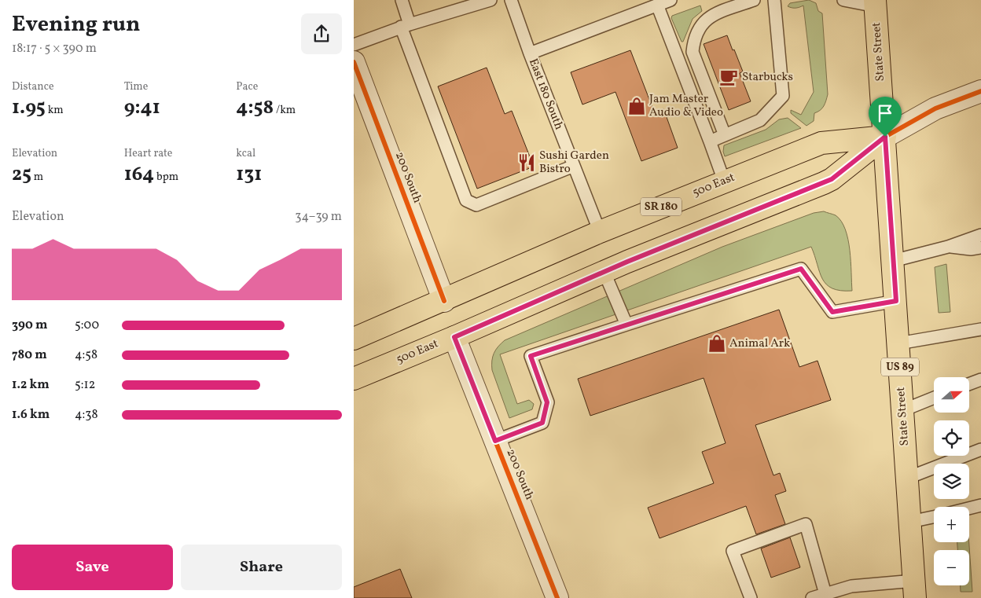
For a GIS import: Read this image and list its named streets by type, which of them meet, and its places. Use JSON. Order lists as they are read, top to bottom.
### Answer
{
  "streets": {
    "main road": [
      "State Street",
      "500 East",
      "SR 180",
      "US 89"
    ],
    "street": ["200 South"],
    "lane": ["East 180 South"]
  },
  "crossings": [
    ["State Street", "500 East"],
    ["East 180 South", "500 East"],
    ["200 South", "500 East"]
  ],
  "places": {
    "cafe": ["Starbucks"],
    "shop": ["Jam Master Audio & Video", "Animal Ark"],
    "restaurant": ["Sushi Garden Bistro"]
  },
  "north": "right",
  "page": {
    "heading": ["Evening run", "18:17 · 5 × 390 m"],
    "stats": [
      ["Distance", "1.95 km"],
      ["Time", "9:41"],
      ["Pace", "4:58 /km"],
      ["Elevation", "25 m"],
      ["Heart rate", "164 bpm"],
      ["kcal", "131"]
    ],
    "chart": ["Elevation", "34–39 m"],
    "list": [
      {
        "name": "390 m",
        "note": "5:00"
      },
      {
        "name": "780 m",
        "note": "4:58"
      },
      {
        "name": "1.2 km",
        "note": "5:12"
      },
      {
        "name": "1.6 km",
        "note": "4:38"
      }
    ],
    "map_buttons": ["+", "−"],
    "buttons": ["Save", "Share"]
  }
}
